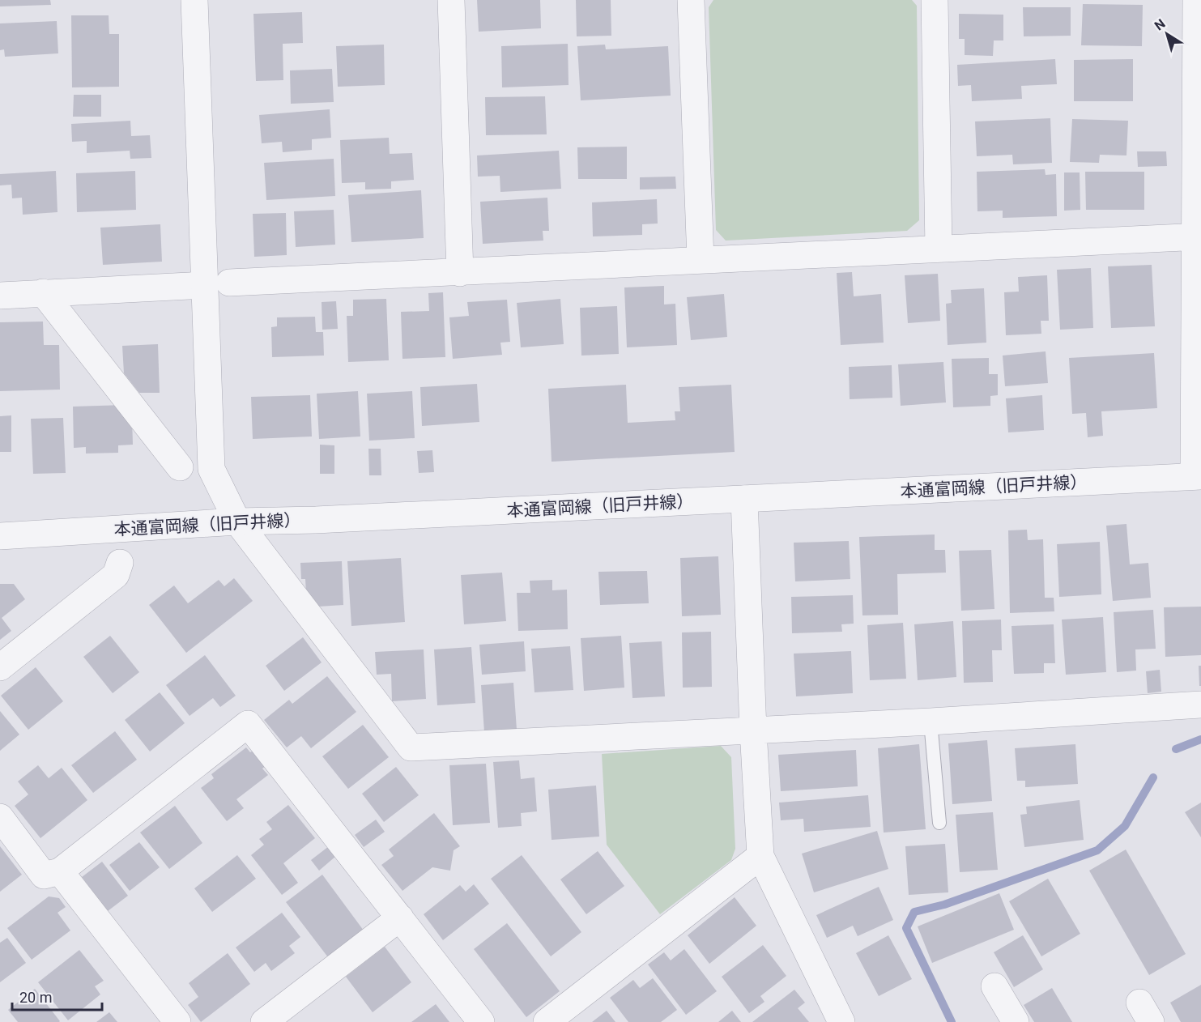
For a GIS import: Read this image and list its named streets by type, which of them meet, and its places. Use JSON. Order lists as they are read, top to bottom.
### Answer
{
  "streets": {
    "street": ["本通富岡線（旧戸井線）"]
  },
  "scale_bar": "20 m",
  "north": "top left"
}
